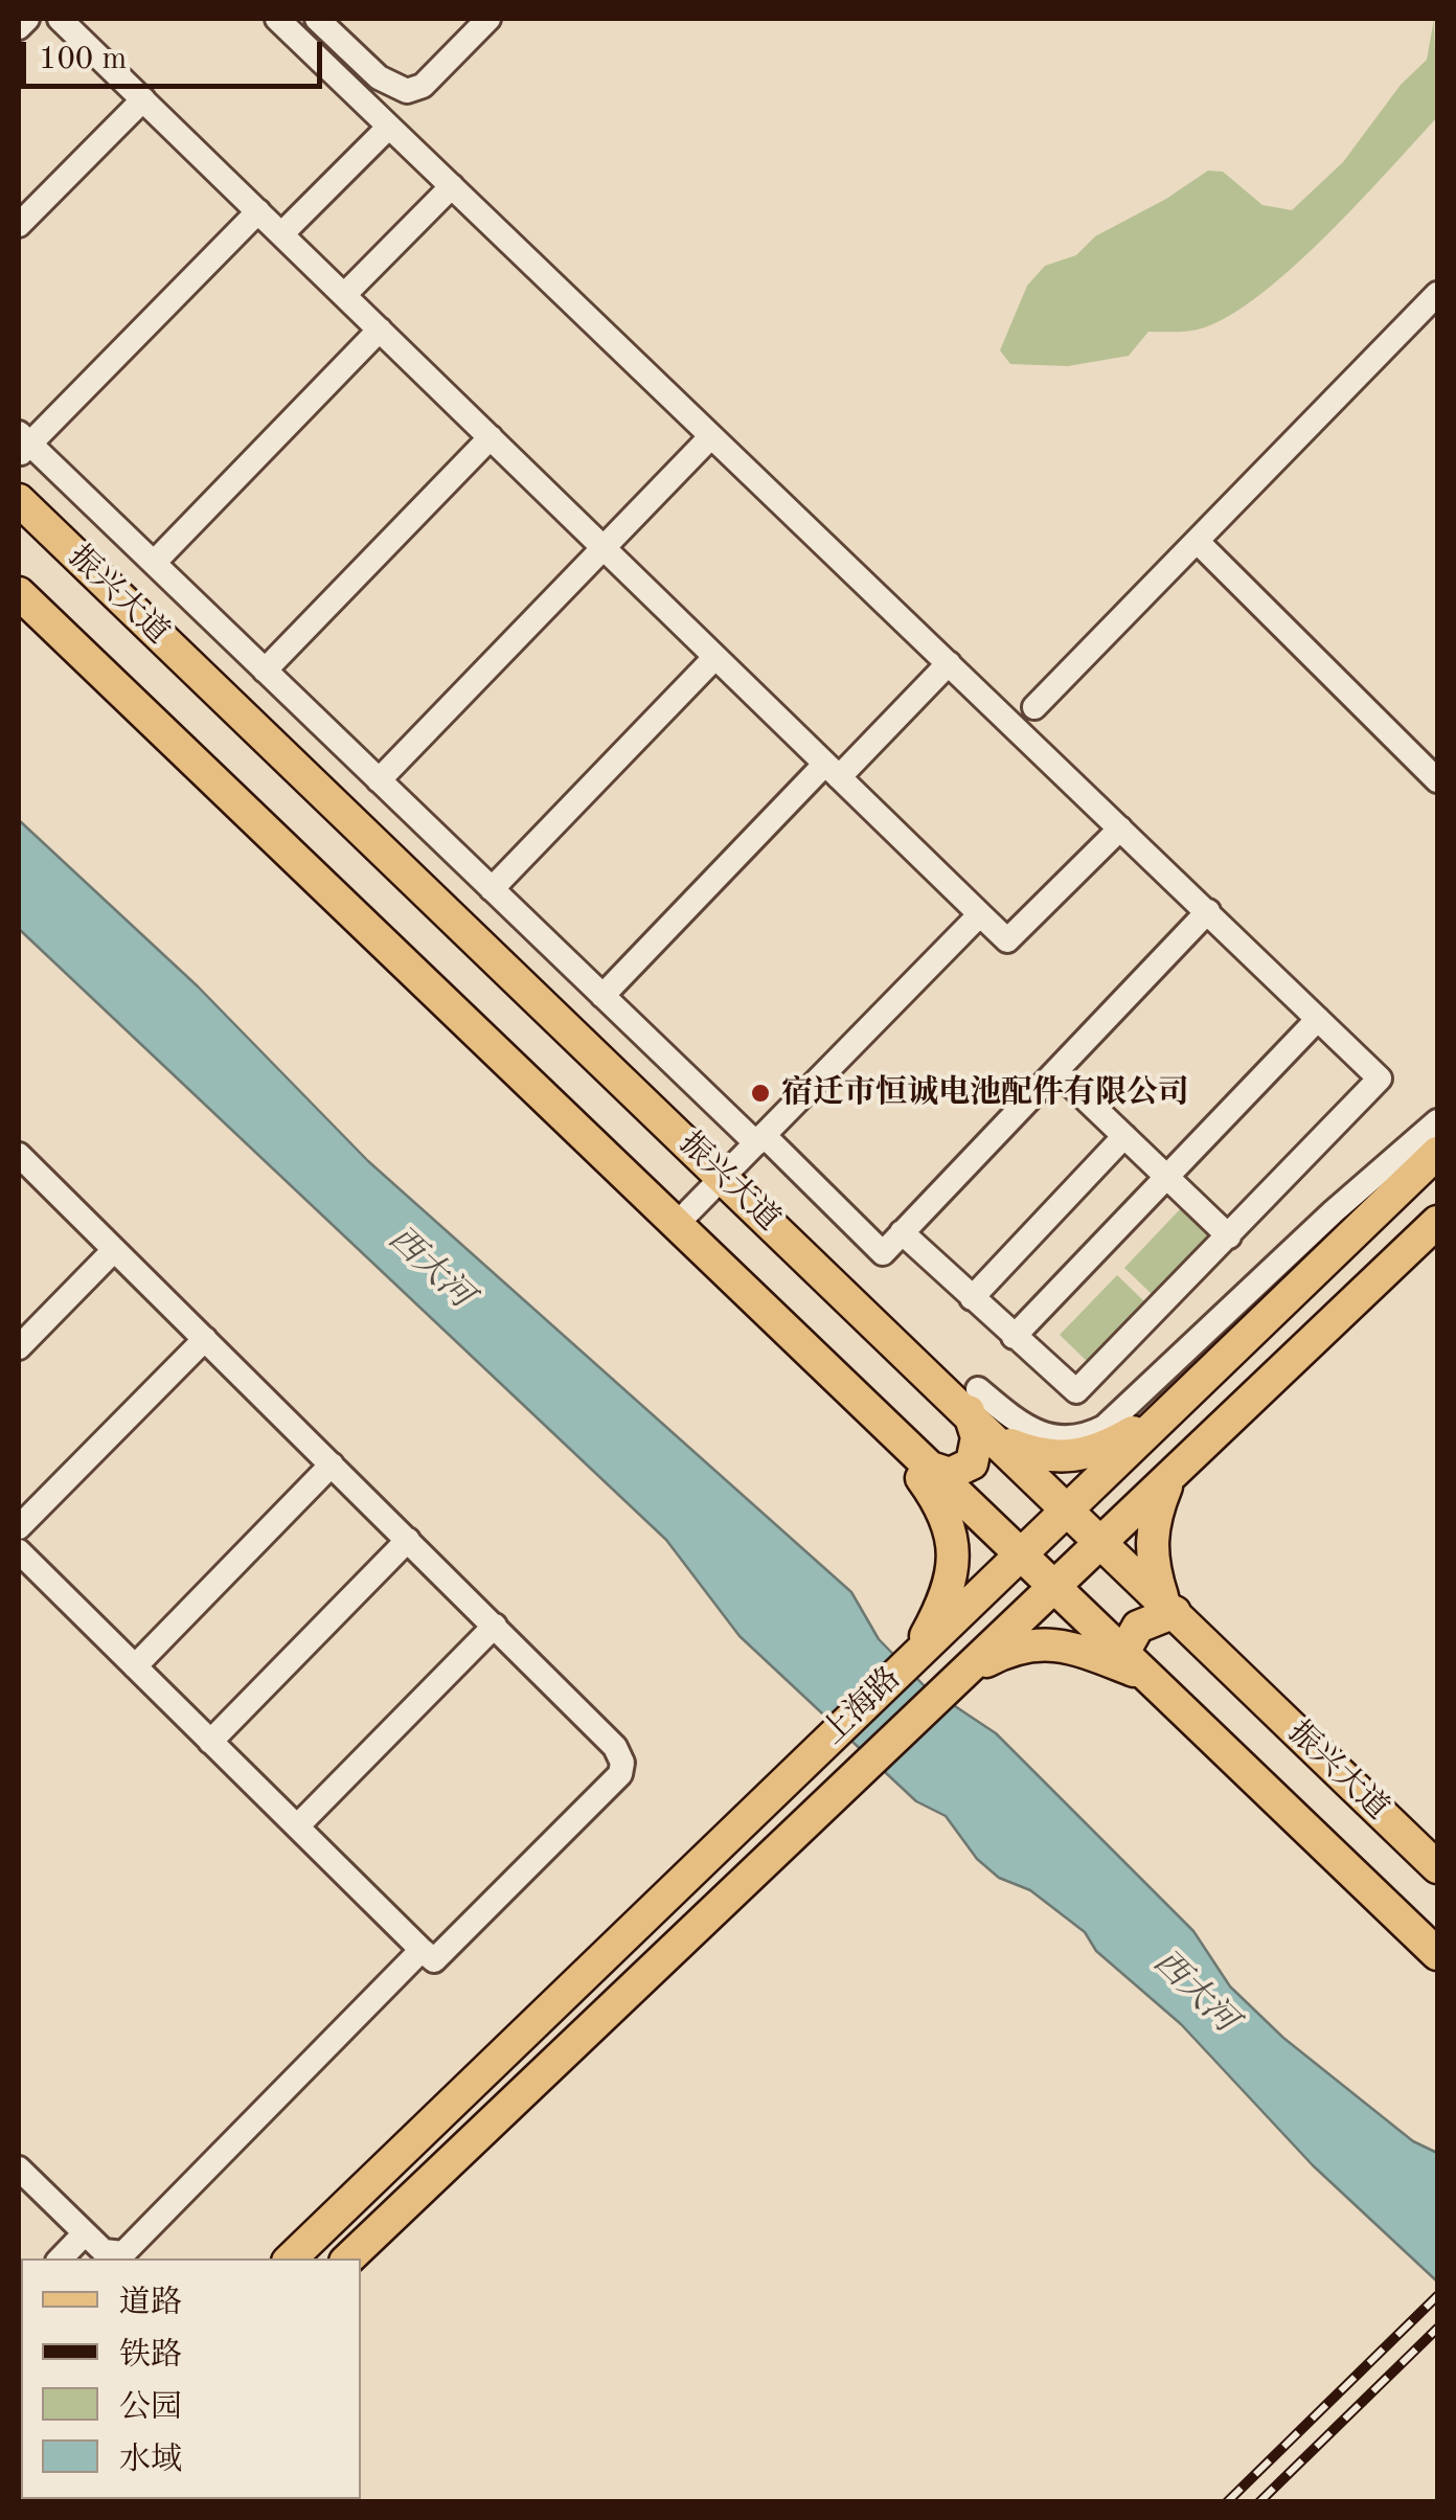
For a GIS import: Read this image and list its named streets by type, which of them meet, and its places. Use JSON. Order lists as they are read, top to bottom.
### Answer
{
  "streets": {
    "main road": ["振兴大道", "上海路"]
  },
  "crossings": [
    ["振兴大道", "上海路"]
  ],
  "water": ["西大河"],
  "places": ["宿迁市恒诚电池配件有限公司"],
  "legend": [
    "道路",
    "铁路",
    "公园",
    "水域"
  ],
  "scale_bar": "100 m"
}
